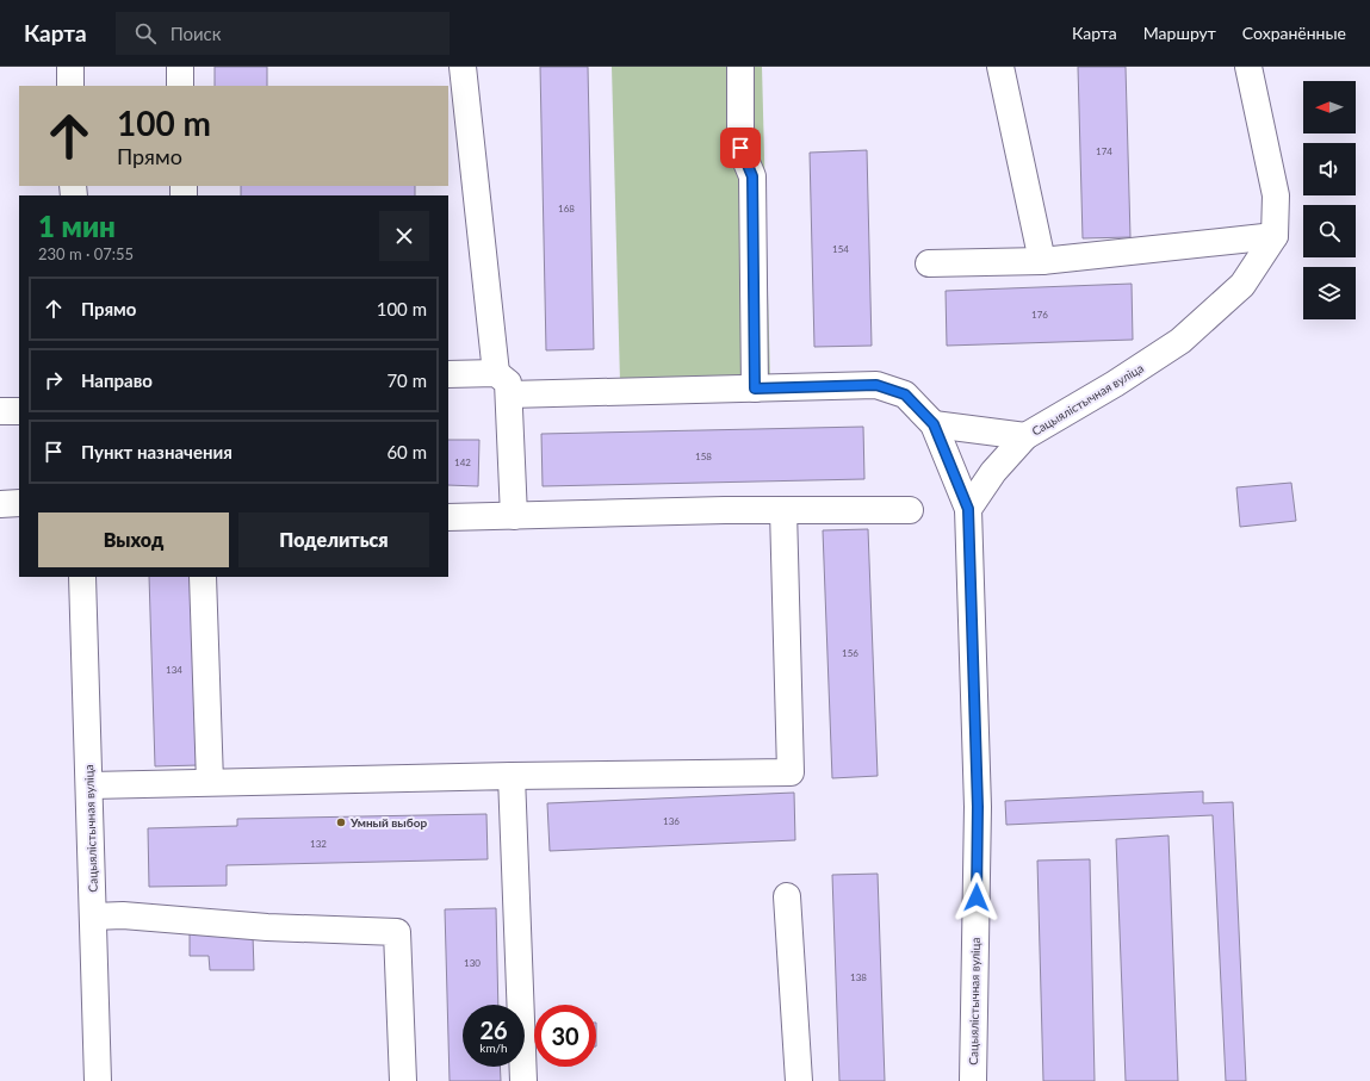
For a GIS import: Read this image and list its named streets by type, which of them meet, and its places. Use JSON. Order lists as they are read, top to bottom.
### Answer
{
  "streets": {
    "street": ["Сацыялістычная вуліца"]
  },
  "places": ["Умный выбор"],
  "house_numbers": [
    "174",
    "168",
    "154",
    "176",
    "158",
    "142",
    "156",
    "134",
    "136",
    "132",
    "130",
    "138"
  ],
  "north": "left",
  "page": {
    "header": "Карта",
    "search": "Поиск",
    "nav": ["Карта", "Маршрут", "Сохранённые"],
    "turn": ["100 m", "Прямо"],
    "heading": ["1 мин", "230 m · 07:55"],
    "list": [
      {
        "name": "Прямо",
        "value": "100 m"
      },
      {
        "name": "Направо",
        "value": "70 m"
      },
      {
        "name": "Пункт назначения",
        "value": "60 m"
      }
    ],
    "buttons": ["Выход", "Поделиться"],
    "speed": "26 km/h",
    "limit": "30"
  }
}
